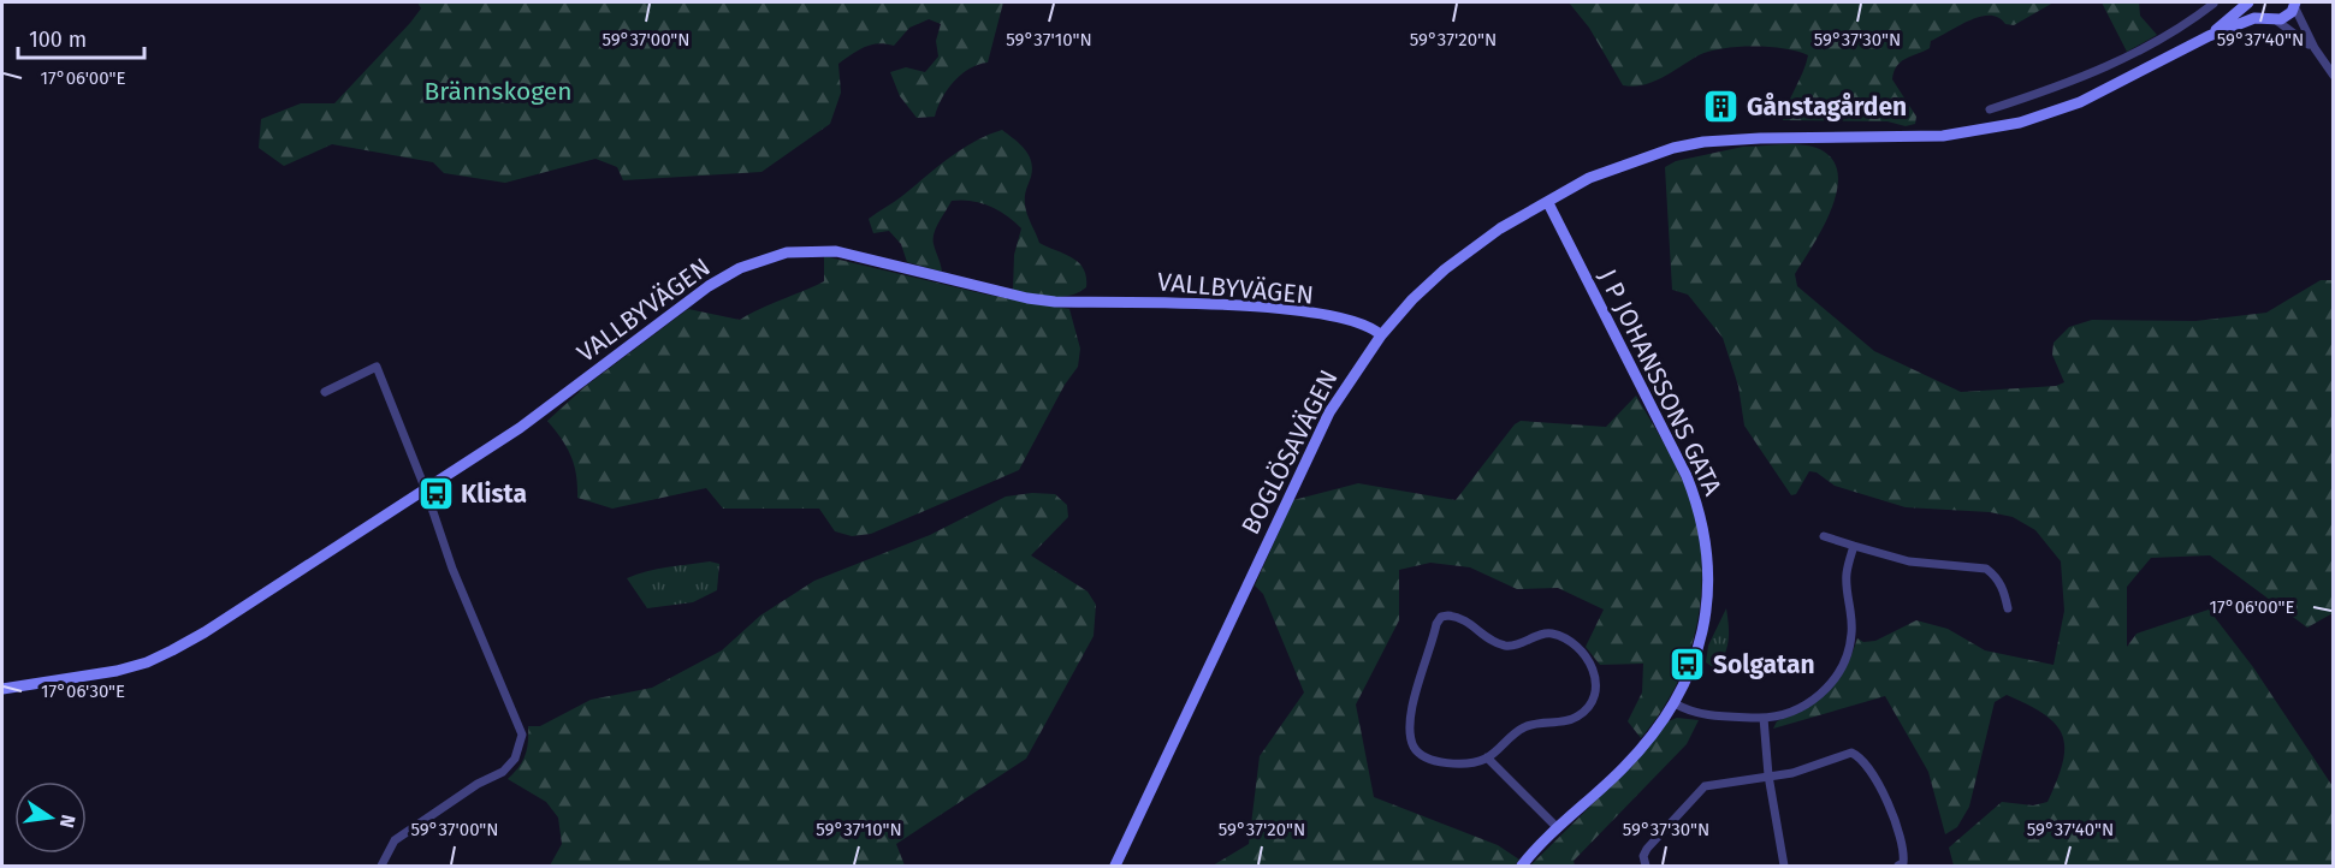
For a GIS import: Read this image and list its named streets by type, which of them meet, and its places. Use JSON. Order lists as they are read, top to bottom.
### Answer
{
  "streets": {
    "street": ["VALLBYVÄGEN", "J P JOHANSSONS GATA", "BOGLÖSAVÄGEN"]
  },
  "crossings": [
    ["VALLBYVÄGEN", "BOGLÖSAVÄGEN"],
    ["J P JOHANSSONS GATA", "BOGLÖSAVÄGEN"]
  ],
  "parks": ["Brännskogen"],
  "places": {
    "building": ["Gånstagården"],
    "bus stop": ["Klista", "Solgatan"]
  },
  "scale_bar": "100 m",
  "north": "right",
  "coordinates": [
    "59°37'00\"N",
    "59°37'10\"N",
    "59°37'20\"N",
    "59°37'30\"N",
    "59°37'40\"N",
    "17°06'00\"E",
    "17°06'30\"E"
  ]
}
